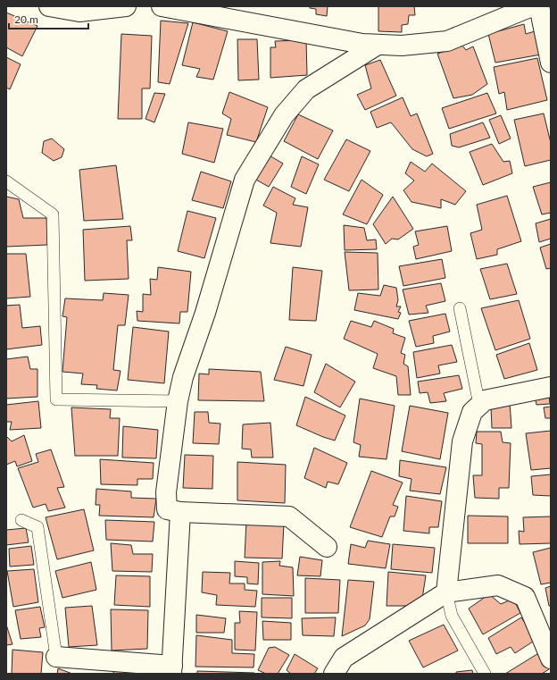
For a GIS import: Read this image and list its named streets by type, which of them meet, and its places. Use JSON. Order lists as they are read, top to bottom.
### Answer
{
  "scale_bar": "20 m"
}
